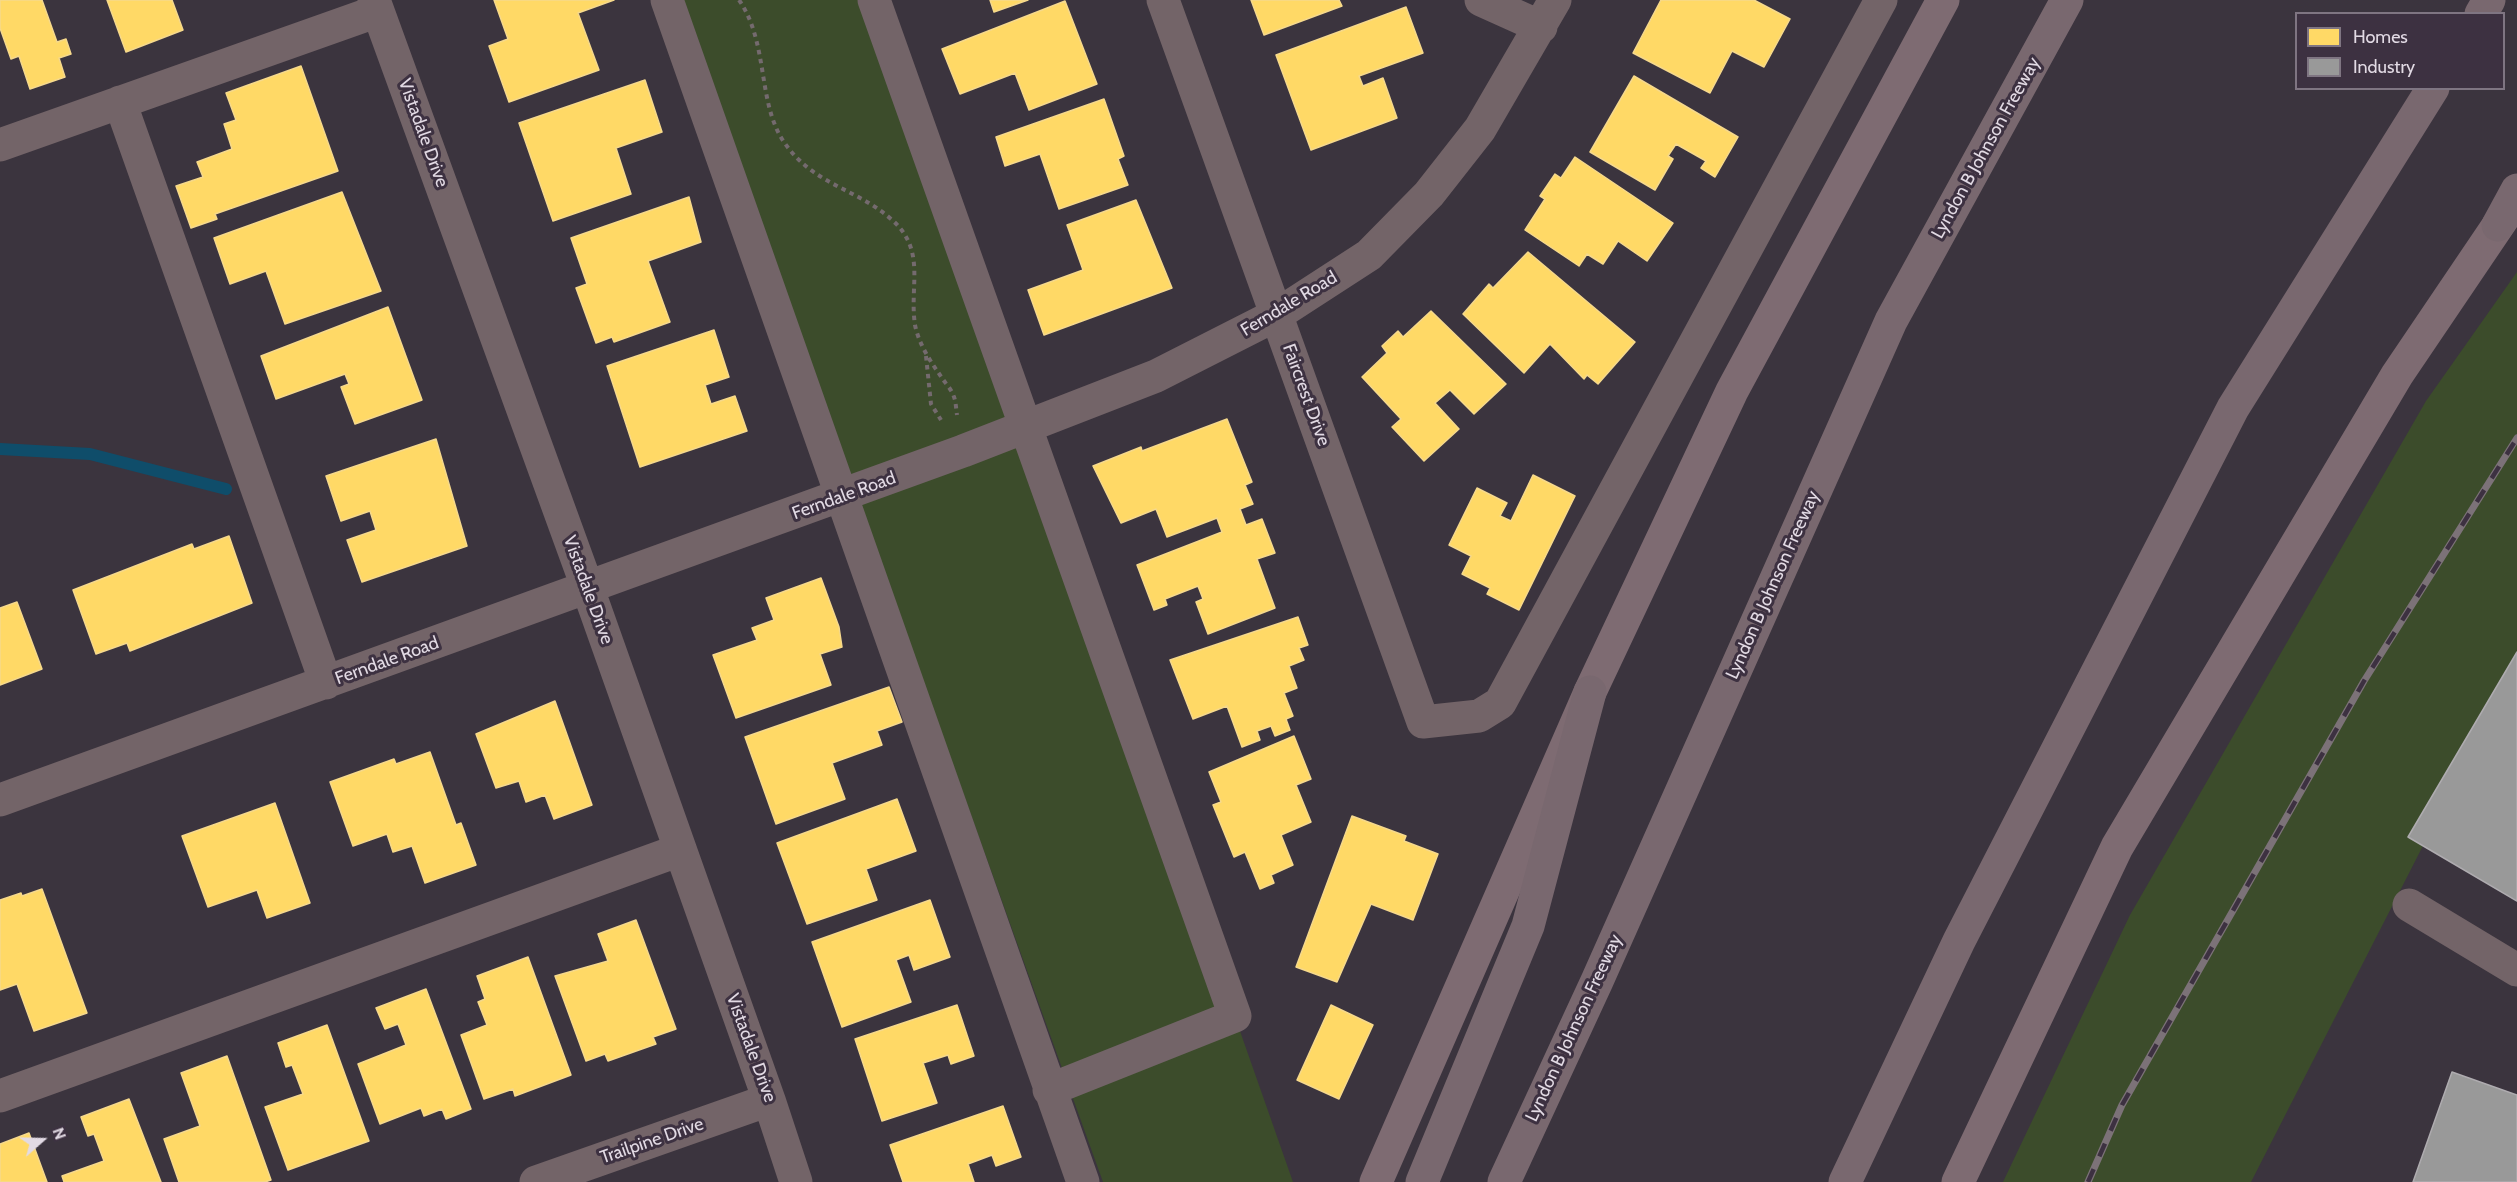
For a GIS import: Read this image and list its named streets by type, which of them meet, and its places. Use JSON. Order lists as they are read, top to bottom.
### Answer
{
  "streets": {
    "highway": ["Lyndon B Johnson Freeway"],
    "street": [
      "Vistadale Drive",
      "Ferndale Road",
      "Faircrest Drive",
      "Trailpine Drive"
    ]
  },
  "crossings": [
    ["Vistadale Drive", "Ferndale Road"],
    ["Vistadale Drive", "Trailpine Drive"],
    ["Ferndale Road", "Faircrest Drive"]
  ],
  "legend": ["Homes", "Industry"],
  "north": "right"
}
